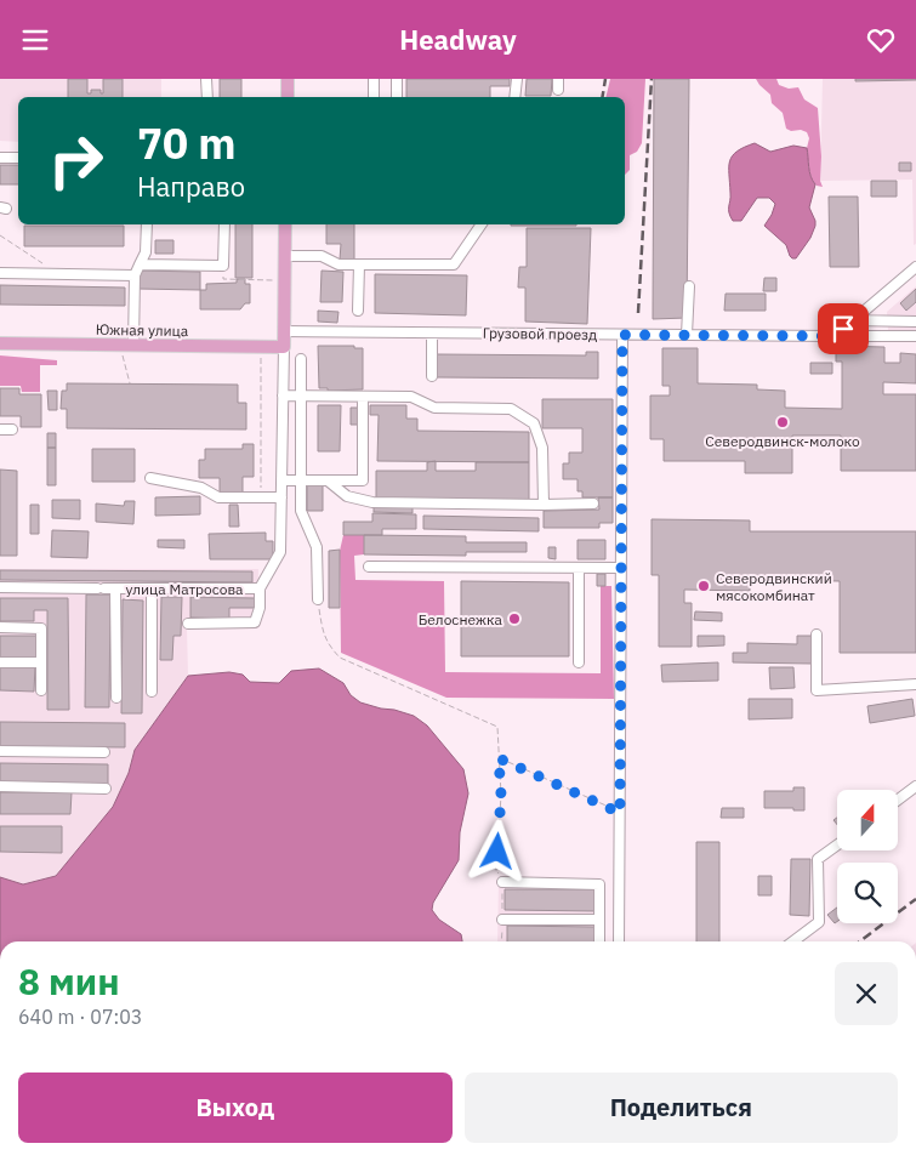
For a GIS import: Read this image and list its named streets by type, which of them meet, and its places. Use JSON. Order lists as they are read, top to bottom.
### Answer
{
  "streets": {
    "main road": ["Южная улица"],
    "street": ["Грузовой проезд", "улица Матросова"]
  },
  "places": ["Северодвинск-молоко", "Северодвинский мясокомбинат", "Белоснежка"],
  "north": "top",
  "page": {
    "header": "Headway",
    "turn": ["70 m", "Направо"],
    "heading": ["8 мин", "640 m · 07:03"],
    "buttons": ["Выход", "Поделиться"]
  }
}
